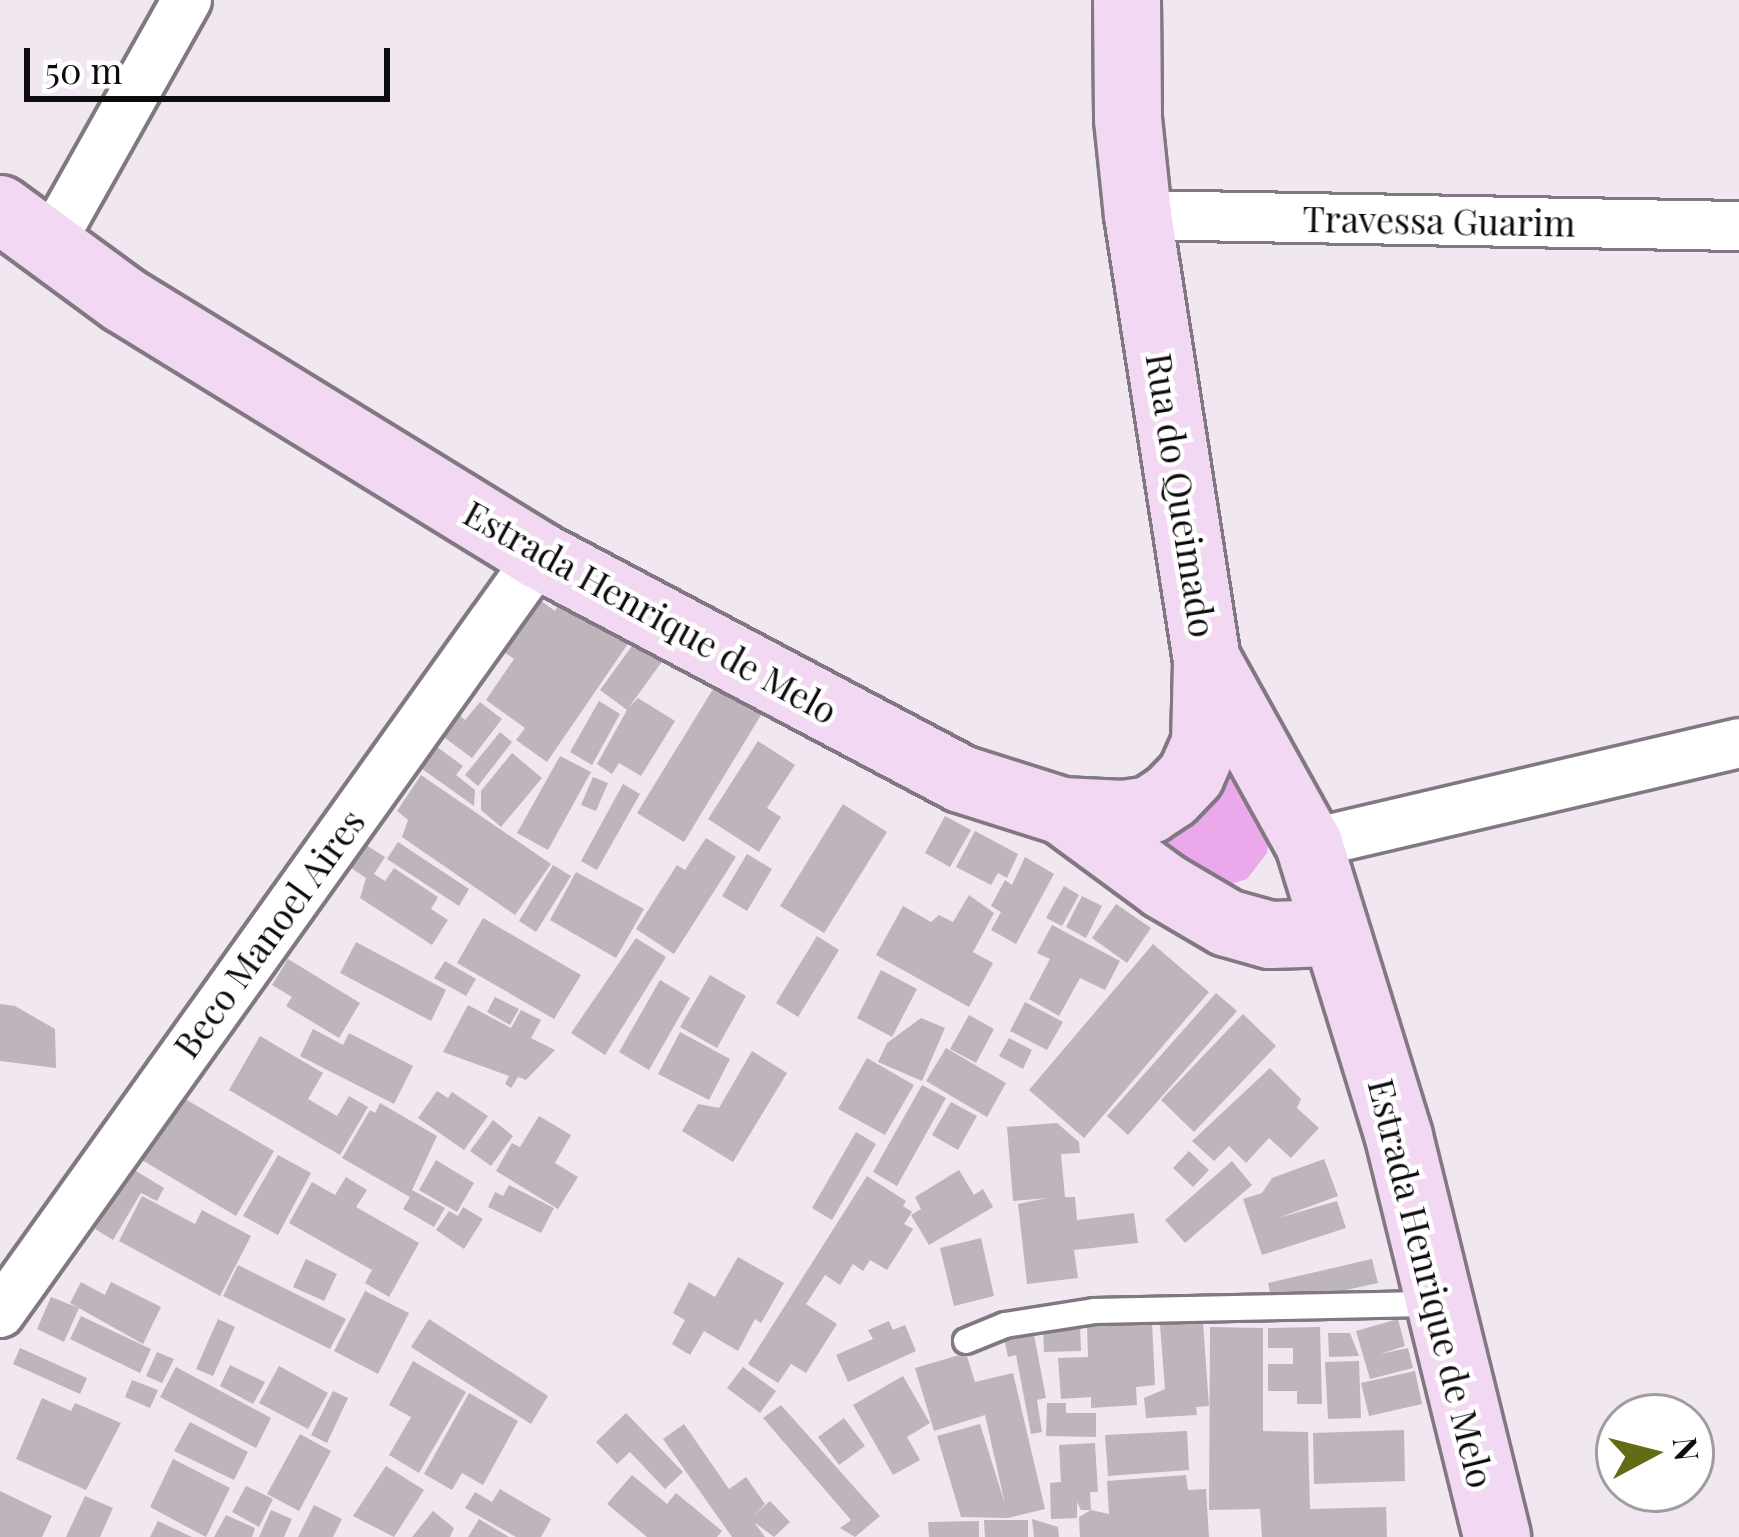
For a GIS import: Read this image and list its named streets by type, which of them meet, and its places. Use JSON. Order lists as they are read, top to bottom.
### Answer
{
  "streets": {
    "main road": ["Rua do Queimado", "Estrada Henrique de Melo"],
    "street": ["Travessa Guarim", "Beco Manoel Aires"]
  },
  "crossings": [
    ["Travessa Guarim", "Rua do Queimado"],
    ["Rua do Queimado", "Estrada Henrique de Melo"],
    ["Estrada Henrique de Melo", "Beco Manoel Aires"]
  ],
  "scale_bar": "50 m",
  "north": "right"
}
